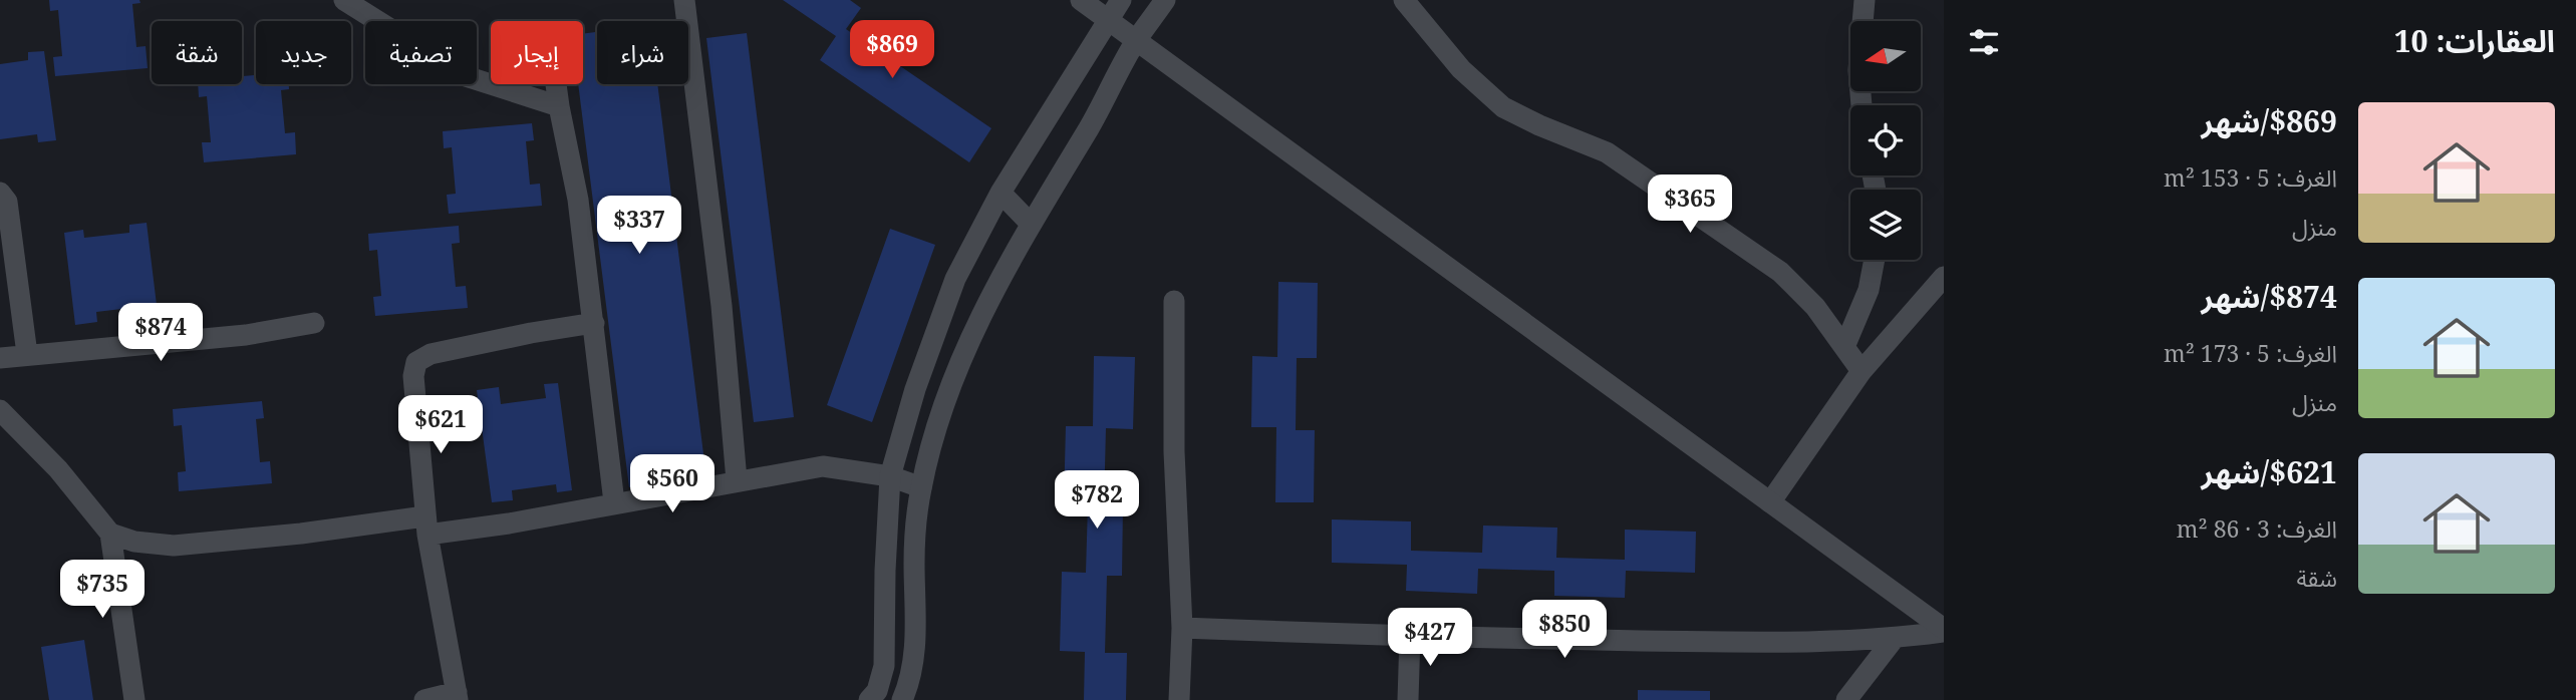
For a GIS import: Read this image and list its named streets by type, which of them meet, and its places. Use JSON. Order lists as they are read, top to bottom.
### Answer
{
  "north": "left",
  "page": {
    "heading": "العقارات: 10",
    "price": [
      "$869",
      "$365",
      "$337",
      "$874",
      "$621",
      "$560",
      "$782",
      "$735",
      "$850",
      "$427"
    ],
    "chip": [
      "شراء",
      "إيجار",
      "تصفية",
      "جديد",
      "شقة"
    ],
    "list": [
      {
        "name": "$869/شهر",
        "note": "الغرف: 5 · 153 m² · منزل"
      },
      {
        "name": "$874/شهر",
        "note": "الغرف: 5 · 173 m² · منزل"
      },
      {
        "name": "$621/شهر",
        "note": "الغرف: 3 · 86 m² · شقة"
      }
    ]
  }
}
